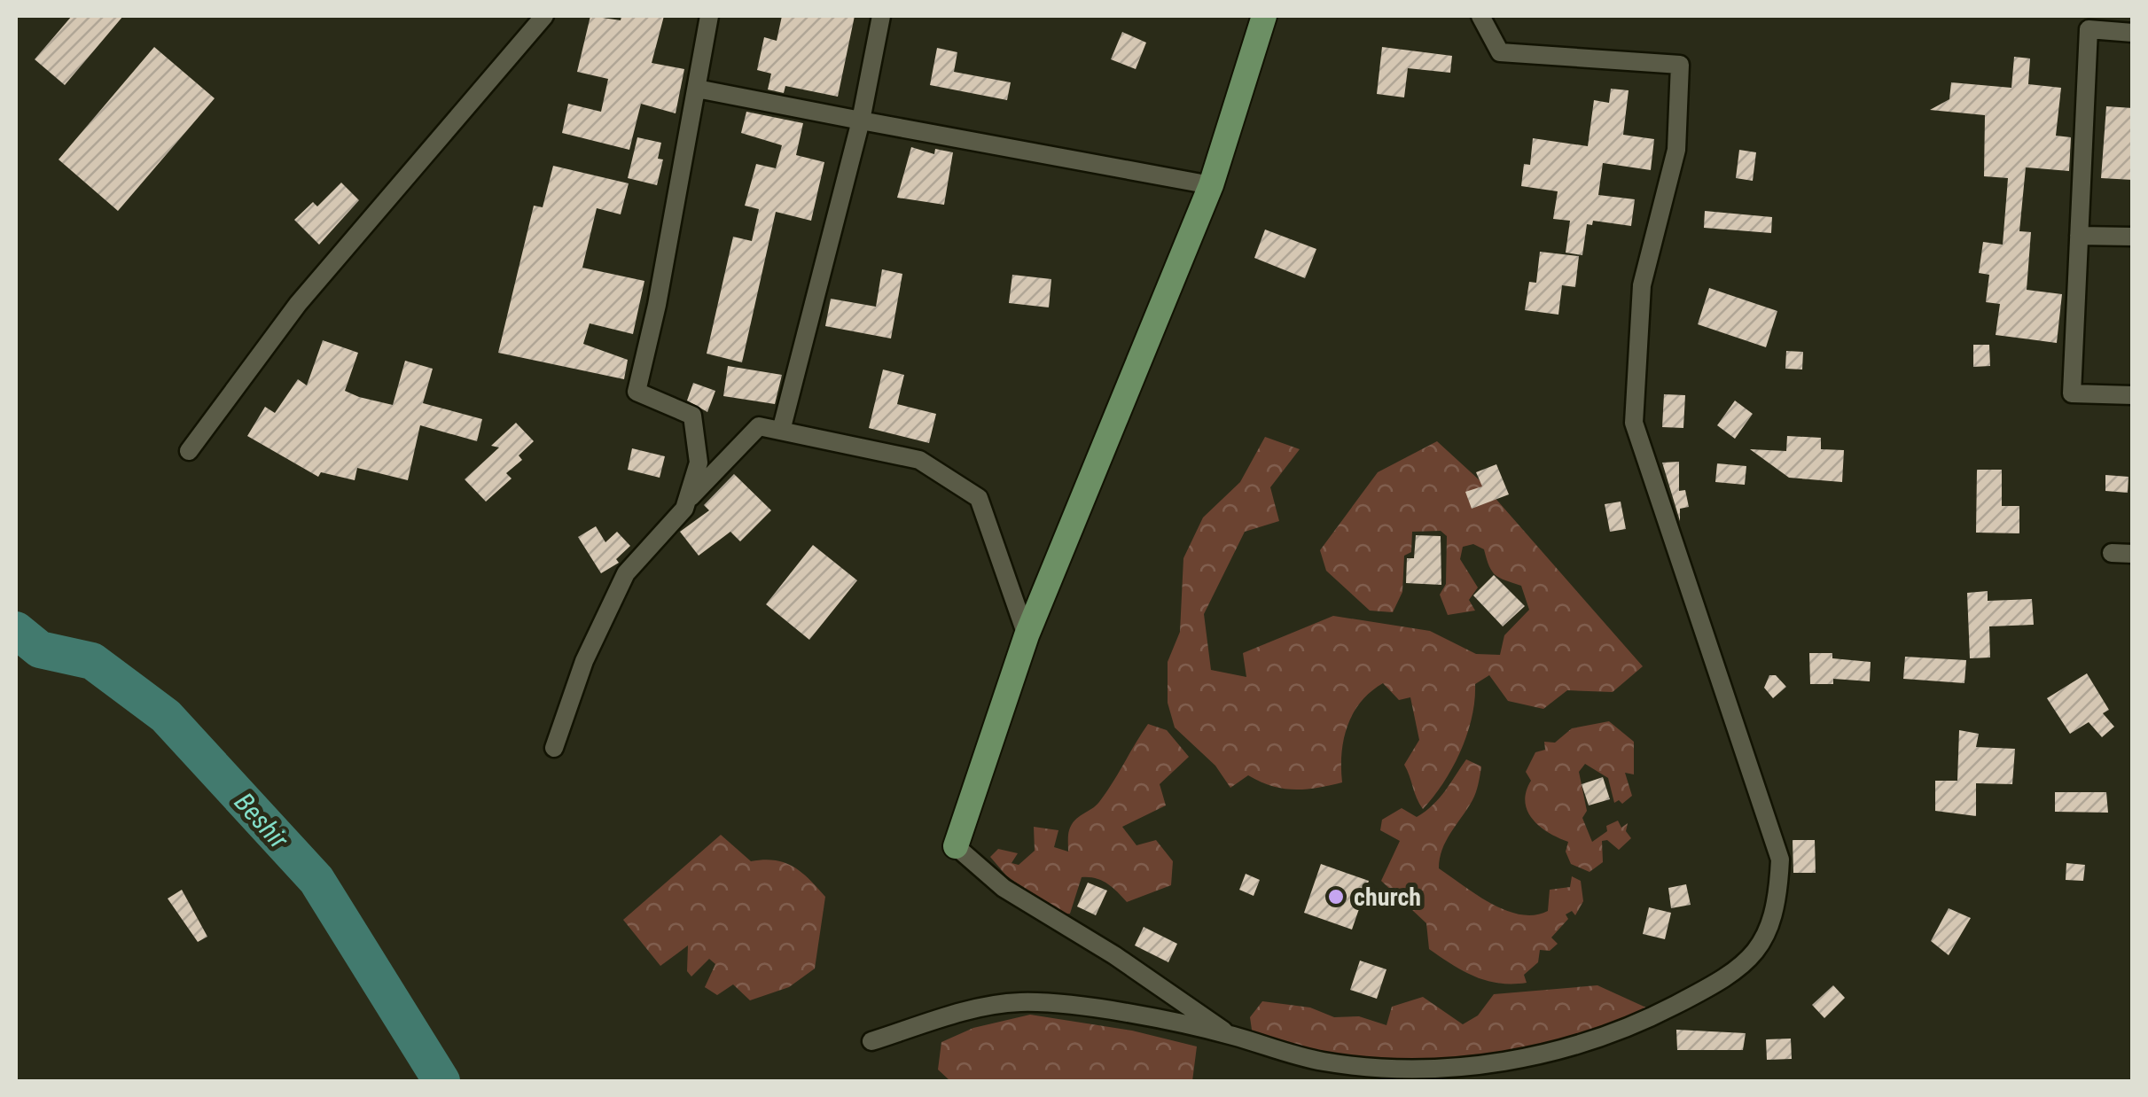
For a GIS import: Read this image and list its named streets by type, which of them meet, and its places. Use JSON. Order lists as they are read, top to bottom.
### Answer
{
  "water": ["Beshir"],
  "places": ["church"]
}
